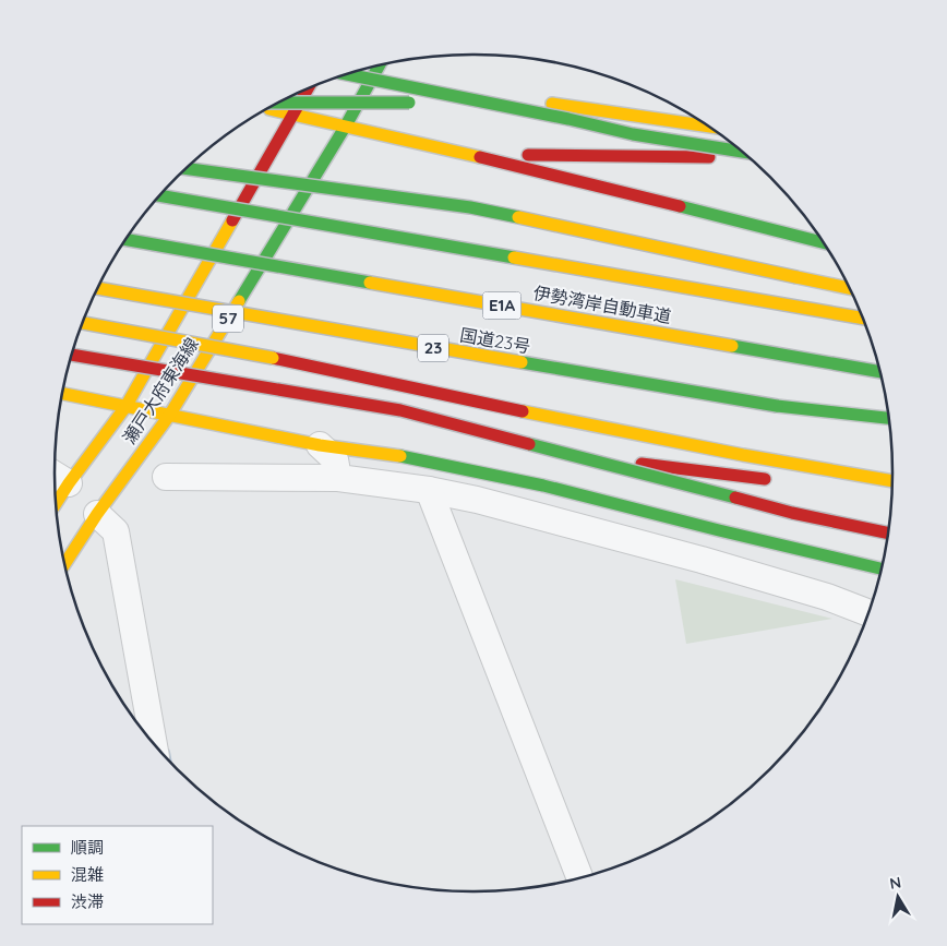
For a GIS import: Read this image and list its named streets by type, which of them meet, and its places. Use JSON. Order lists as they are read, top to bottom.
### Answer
{
  "streets": {
    "main road": [
      "伊勢湾岸自動車道",
      "E1A",
      "57",
      "国道23号",
      "23",
      "瀬戸大府東海線"
    ]
  },
  "legend": ["順調", "混雑", "渋滞"],
  "north": "top"
}
